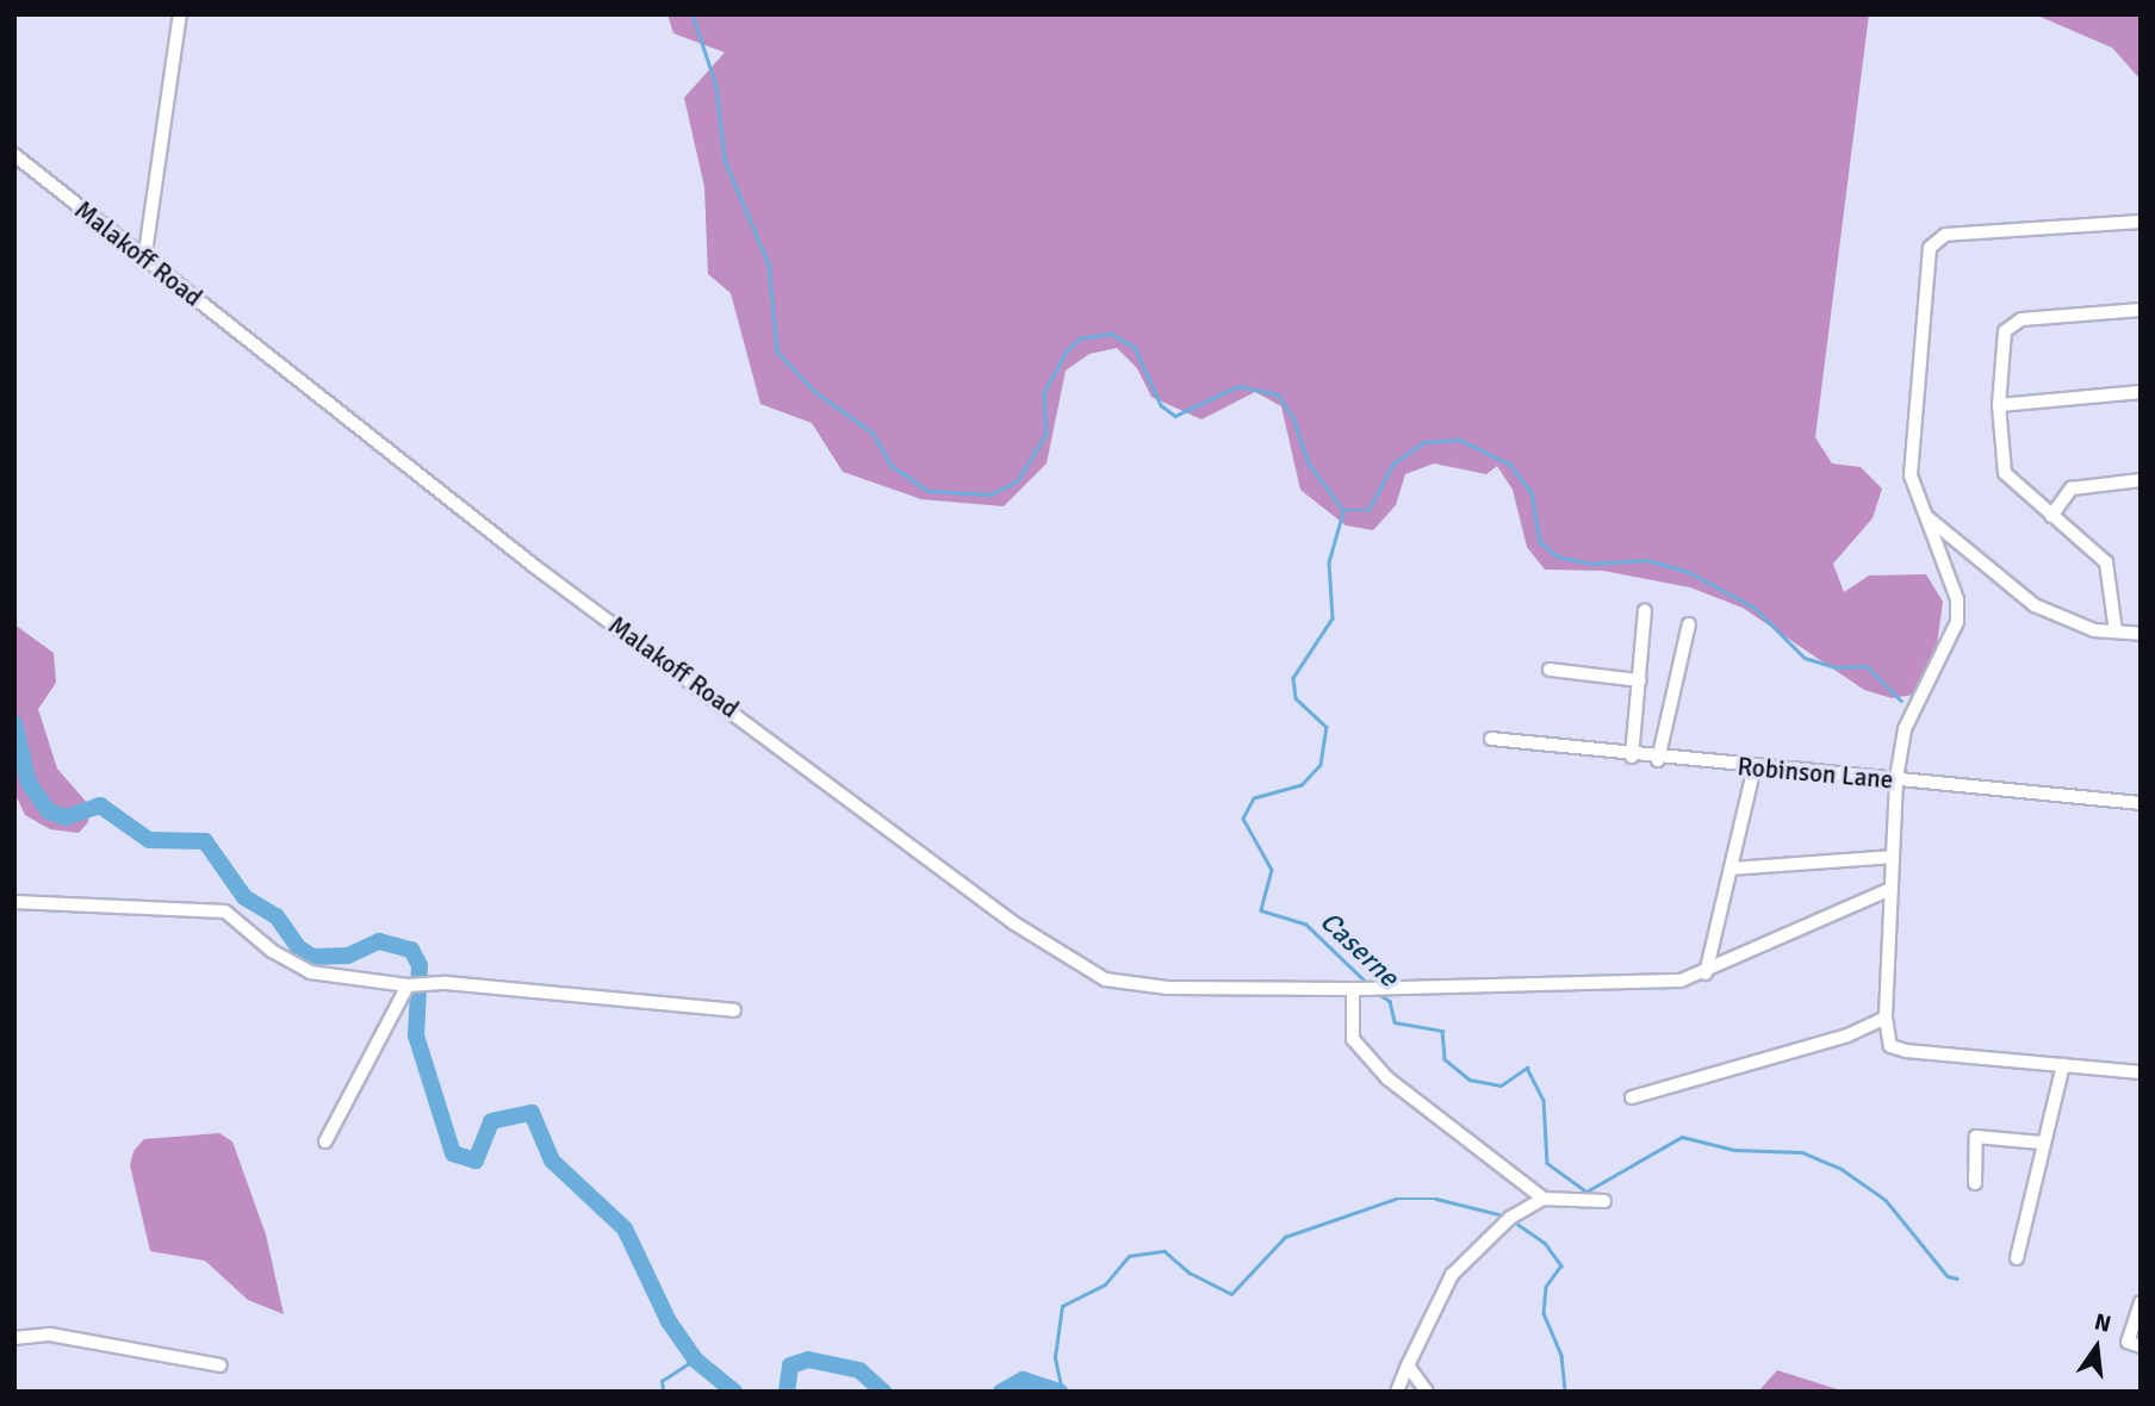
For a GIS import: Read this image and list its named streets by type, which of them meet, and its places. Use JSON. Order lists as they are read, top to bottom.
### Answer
{
  "streets": {
    "street": ["Malakoff Road", "Robinson Lane"]
  },
  "water": ["Caserne"],
  "north": "top"
}
